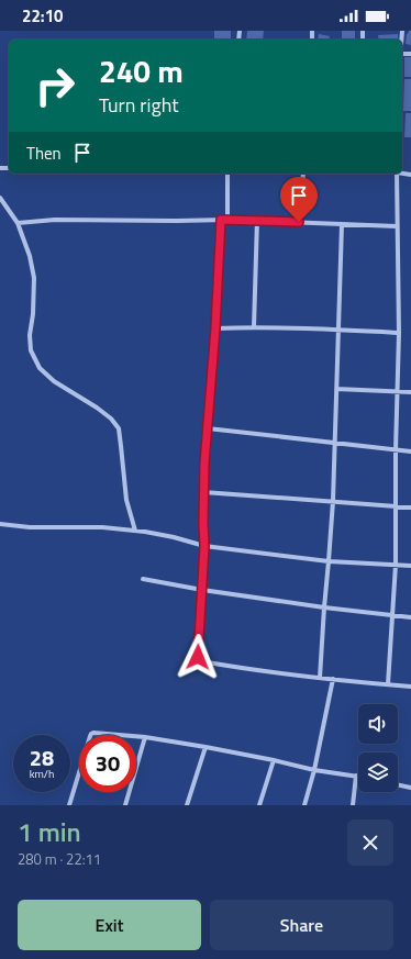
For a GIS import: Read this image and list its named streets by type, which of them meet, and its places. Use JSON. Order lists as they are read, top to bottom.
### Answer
{
  "page": {
    "status": "22:10",
    "turn": ["240 m", "Turn right"],
    "then": "Then",
    "speed": "28 km/h",
    "limit": "30",
    "heading": ["1 min", "280 m · 22:11"],
    "buttons": ["Exit", "Share"]
  }
}
